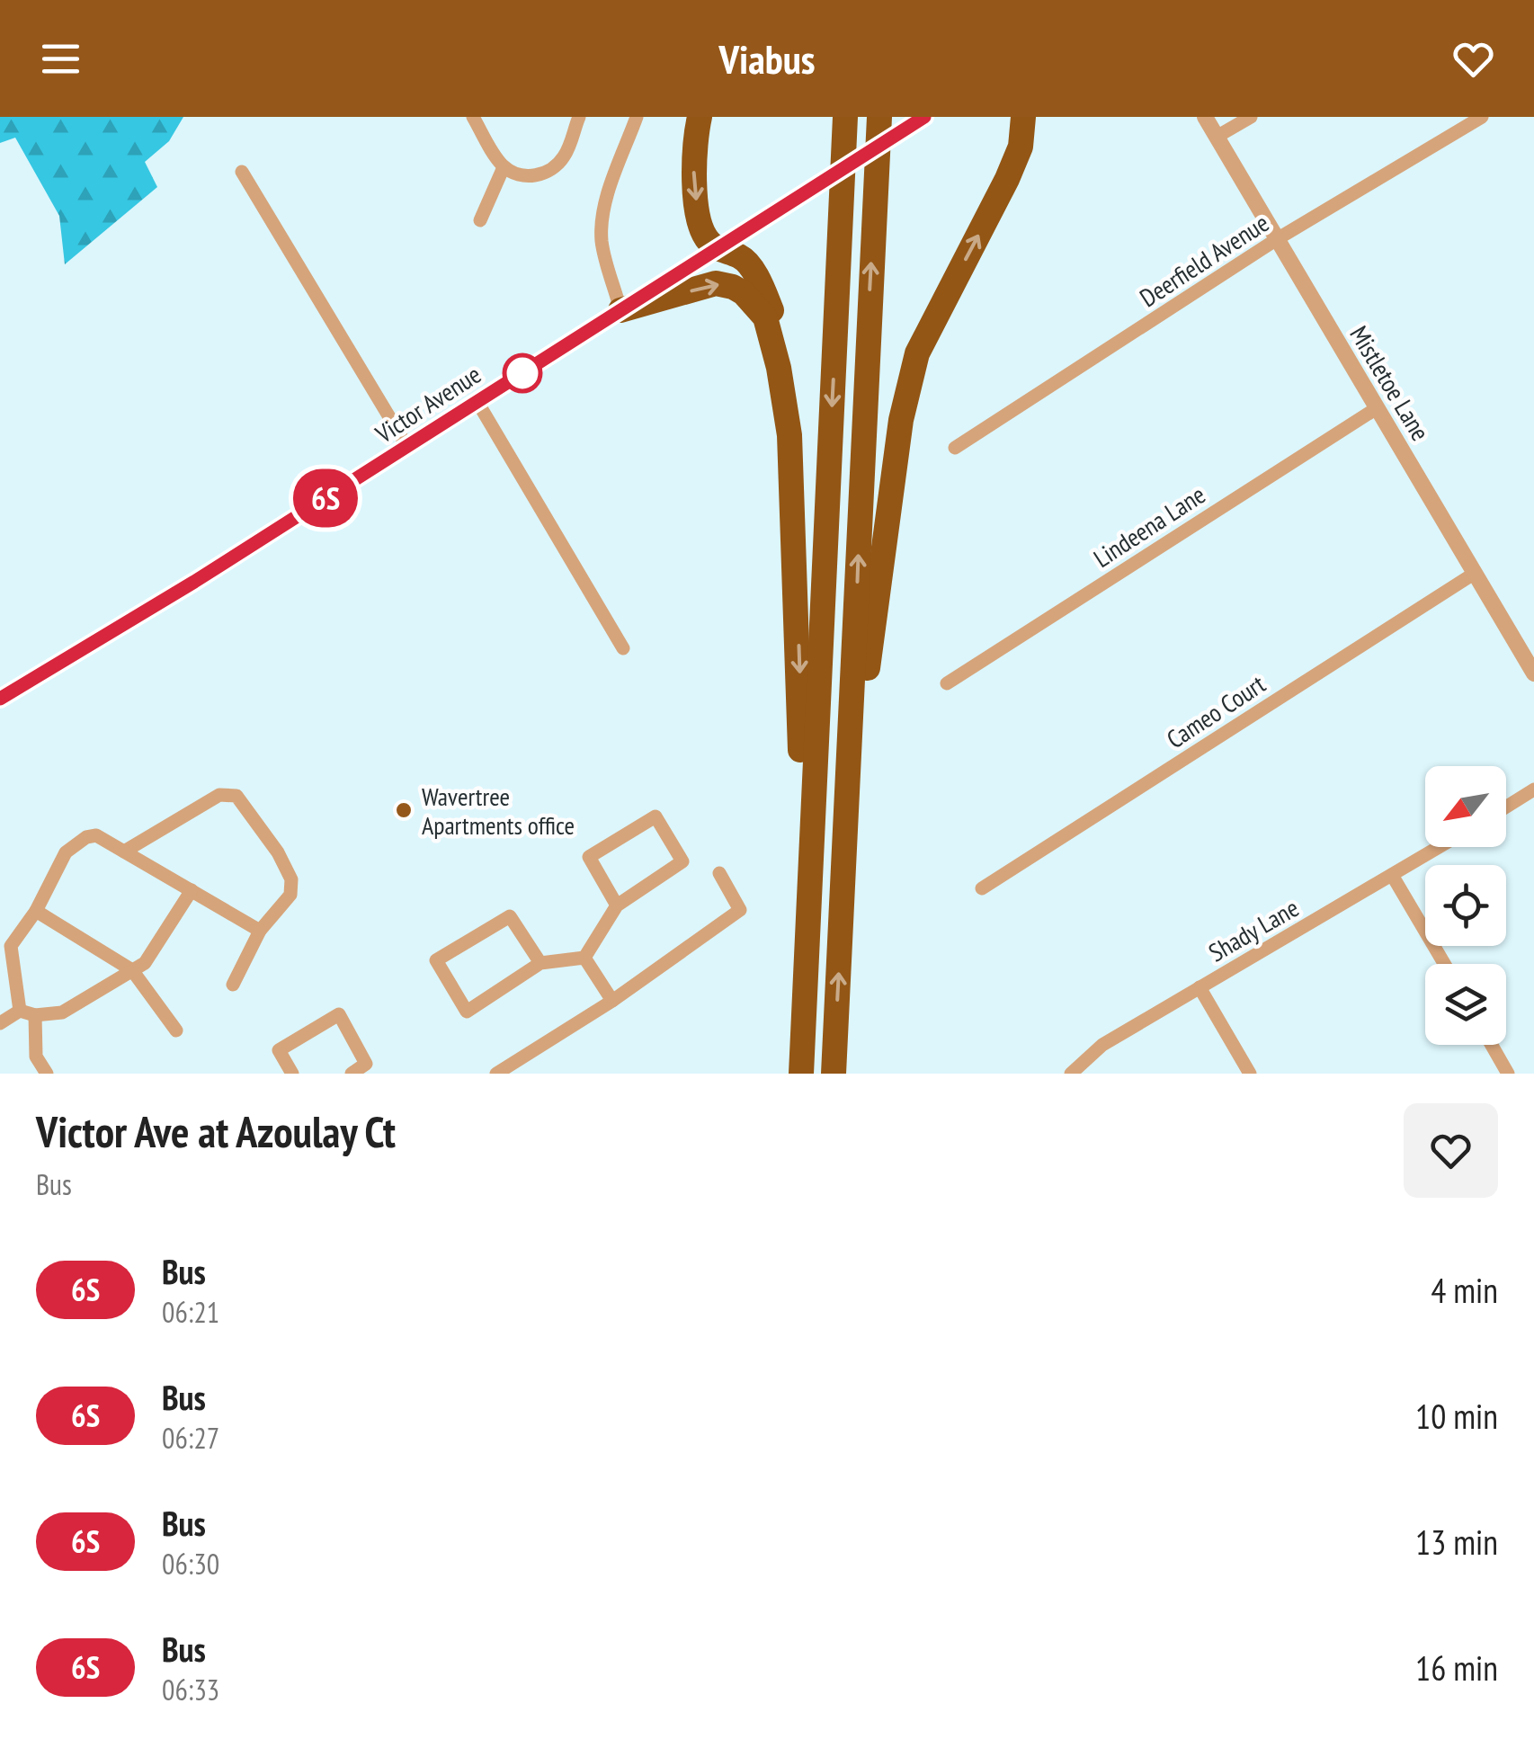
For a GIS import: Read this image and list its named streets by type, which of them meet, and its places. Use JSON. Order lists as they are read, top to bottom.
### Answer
{
  "streets": {
    "main road": ["Victor Avenue"],
    "street": [
      "Deerfield Avenue",
      "Mistletoe Lane",
      "Lindeena Lane",
      "Cameo Court",
      "Shady Lane"
    ]
  },
  "crossings": [
    ["Deerfield Avenue", "Mistletoe Lane"],
    ["Mistletoe Lane", "Lindeena Lane"],
    ["Mistletoe Lane", "Cameo Court"]
  ],
  "places": ["Wavertree Apartments office"],
  "lines": ["bus line 6S"],
  "north": "bottom left",
  "page": {
    "header": "Viabus",
    "on_map": "6S",
    "heading": ["Victor Ave at Azoulay Ct", "Bus"],
    "list": [
      {
        "mark": "6S",
        "name": "Bus",
        "note": "06:21",
        "value": "4 min"
      },
      {
        "mark": "6S",
        "name": "Bus",
        "note": "06:27",
        "value": "10 min"
      },
      {
        "mark": "6S",
        "name": "Bus",
        "note": "06:30",
        "value": "13 min"
      },
      {
        "mark": "6S",
        "name": "Bus",
        "note": "06:33",
        "value": "16 min"
      }
    ]
  }
}
